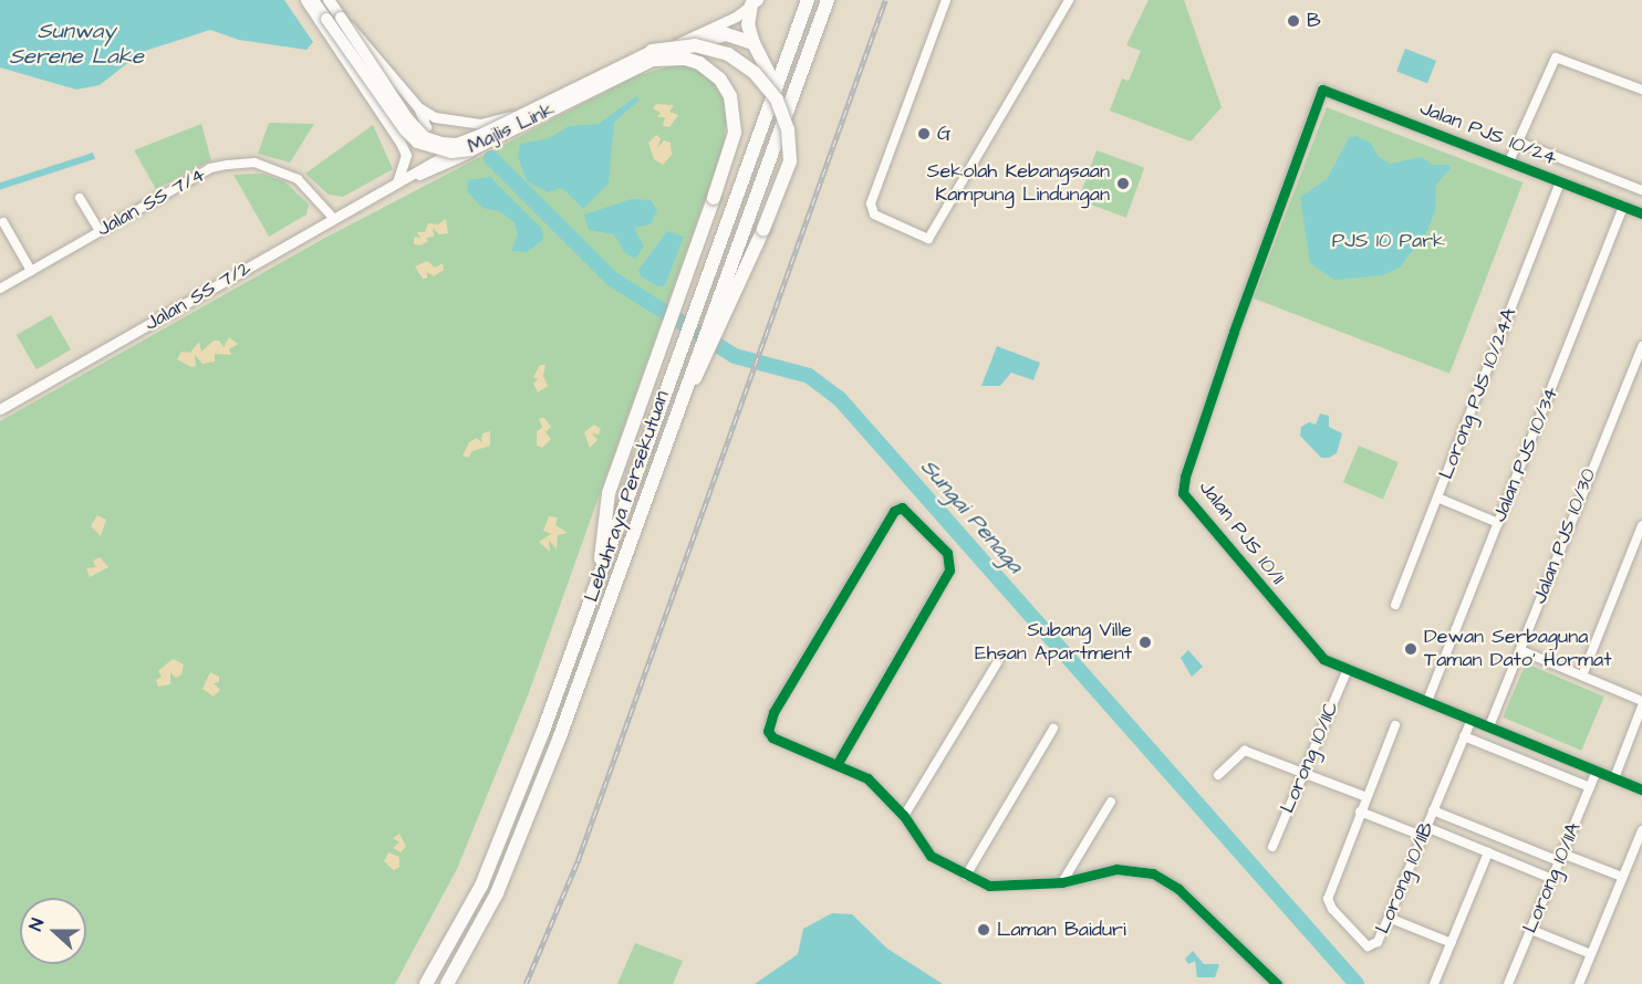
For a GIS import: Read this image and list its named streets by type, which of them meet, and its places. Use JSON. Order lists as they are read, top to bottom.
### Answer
{
  "streets": {
    "highway": ["Lebuhraya Persekutuan"],
    "main road": ["Majlis Link"],
    "street": [
      "Jalan PJS 10/24",
      "Jalan SS 7/4",
      "Jalan SS 7/2",
      "Lorong PJS 10/24A",
      "Jalan PJS 10/34",
      "Jalan PJS 10/11",
      "Jalan PJS 10/30",
      "Lorong 10/11C",
      "Lorong 10/11B",
      "Lorong 10/11A"
    ]
  },
  "crossings": [
    ["Jalan PJS 10/24", "Lorong PJS 10/24A"],
    ["Jalan PJS 10/24", "Jalan PJS 10/34"],
    ["Jalan PJS 10/24", "Jalan PJS 10/11"],
    ["Jalan SS 7/4", "Jalan SS 7/2"],
    ["Jalan PJS 10/34", "Jalan PJS 10/11"],
    ["Jalan PJS 10/11", "Jalan PJS 10/30"],
    ["Jalan PJS 10/11", "Lorong 10/11C"],
    ["Jalan PJS 10/11", "Lorong 10/11B"],
    ["Jalan PJS 10/11", "Lorong 10/11A"]
  ],
  "water": ["Sunway Serene Lake", "Sungai Penaga"],
  "parks": ["PJS 10 Park"],
  "places": [
    "B",
    "G",
    "Sekolah Kebangsaan Kampung Lindungan",
    "Subang Ville Ehsan Apartment",
    "Dewan Serbaguna Taman Dato' Hormat",
    "Laman Baiduri"
  ],
  "north": "left"
}
